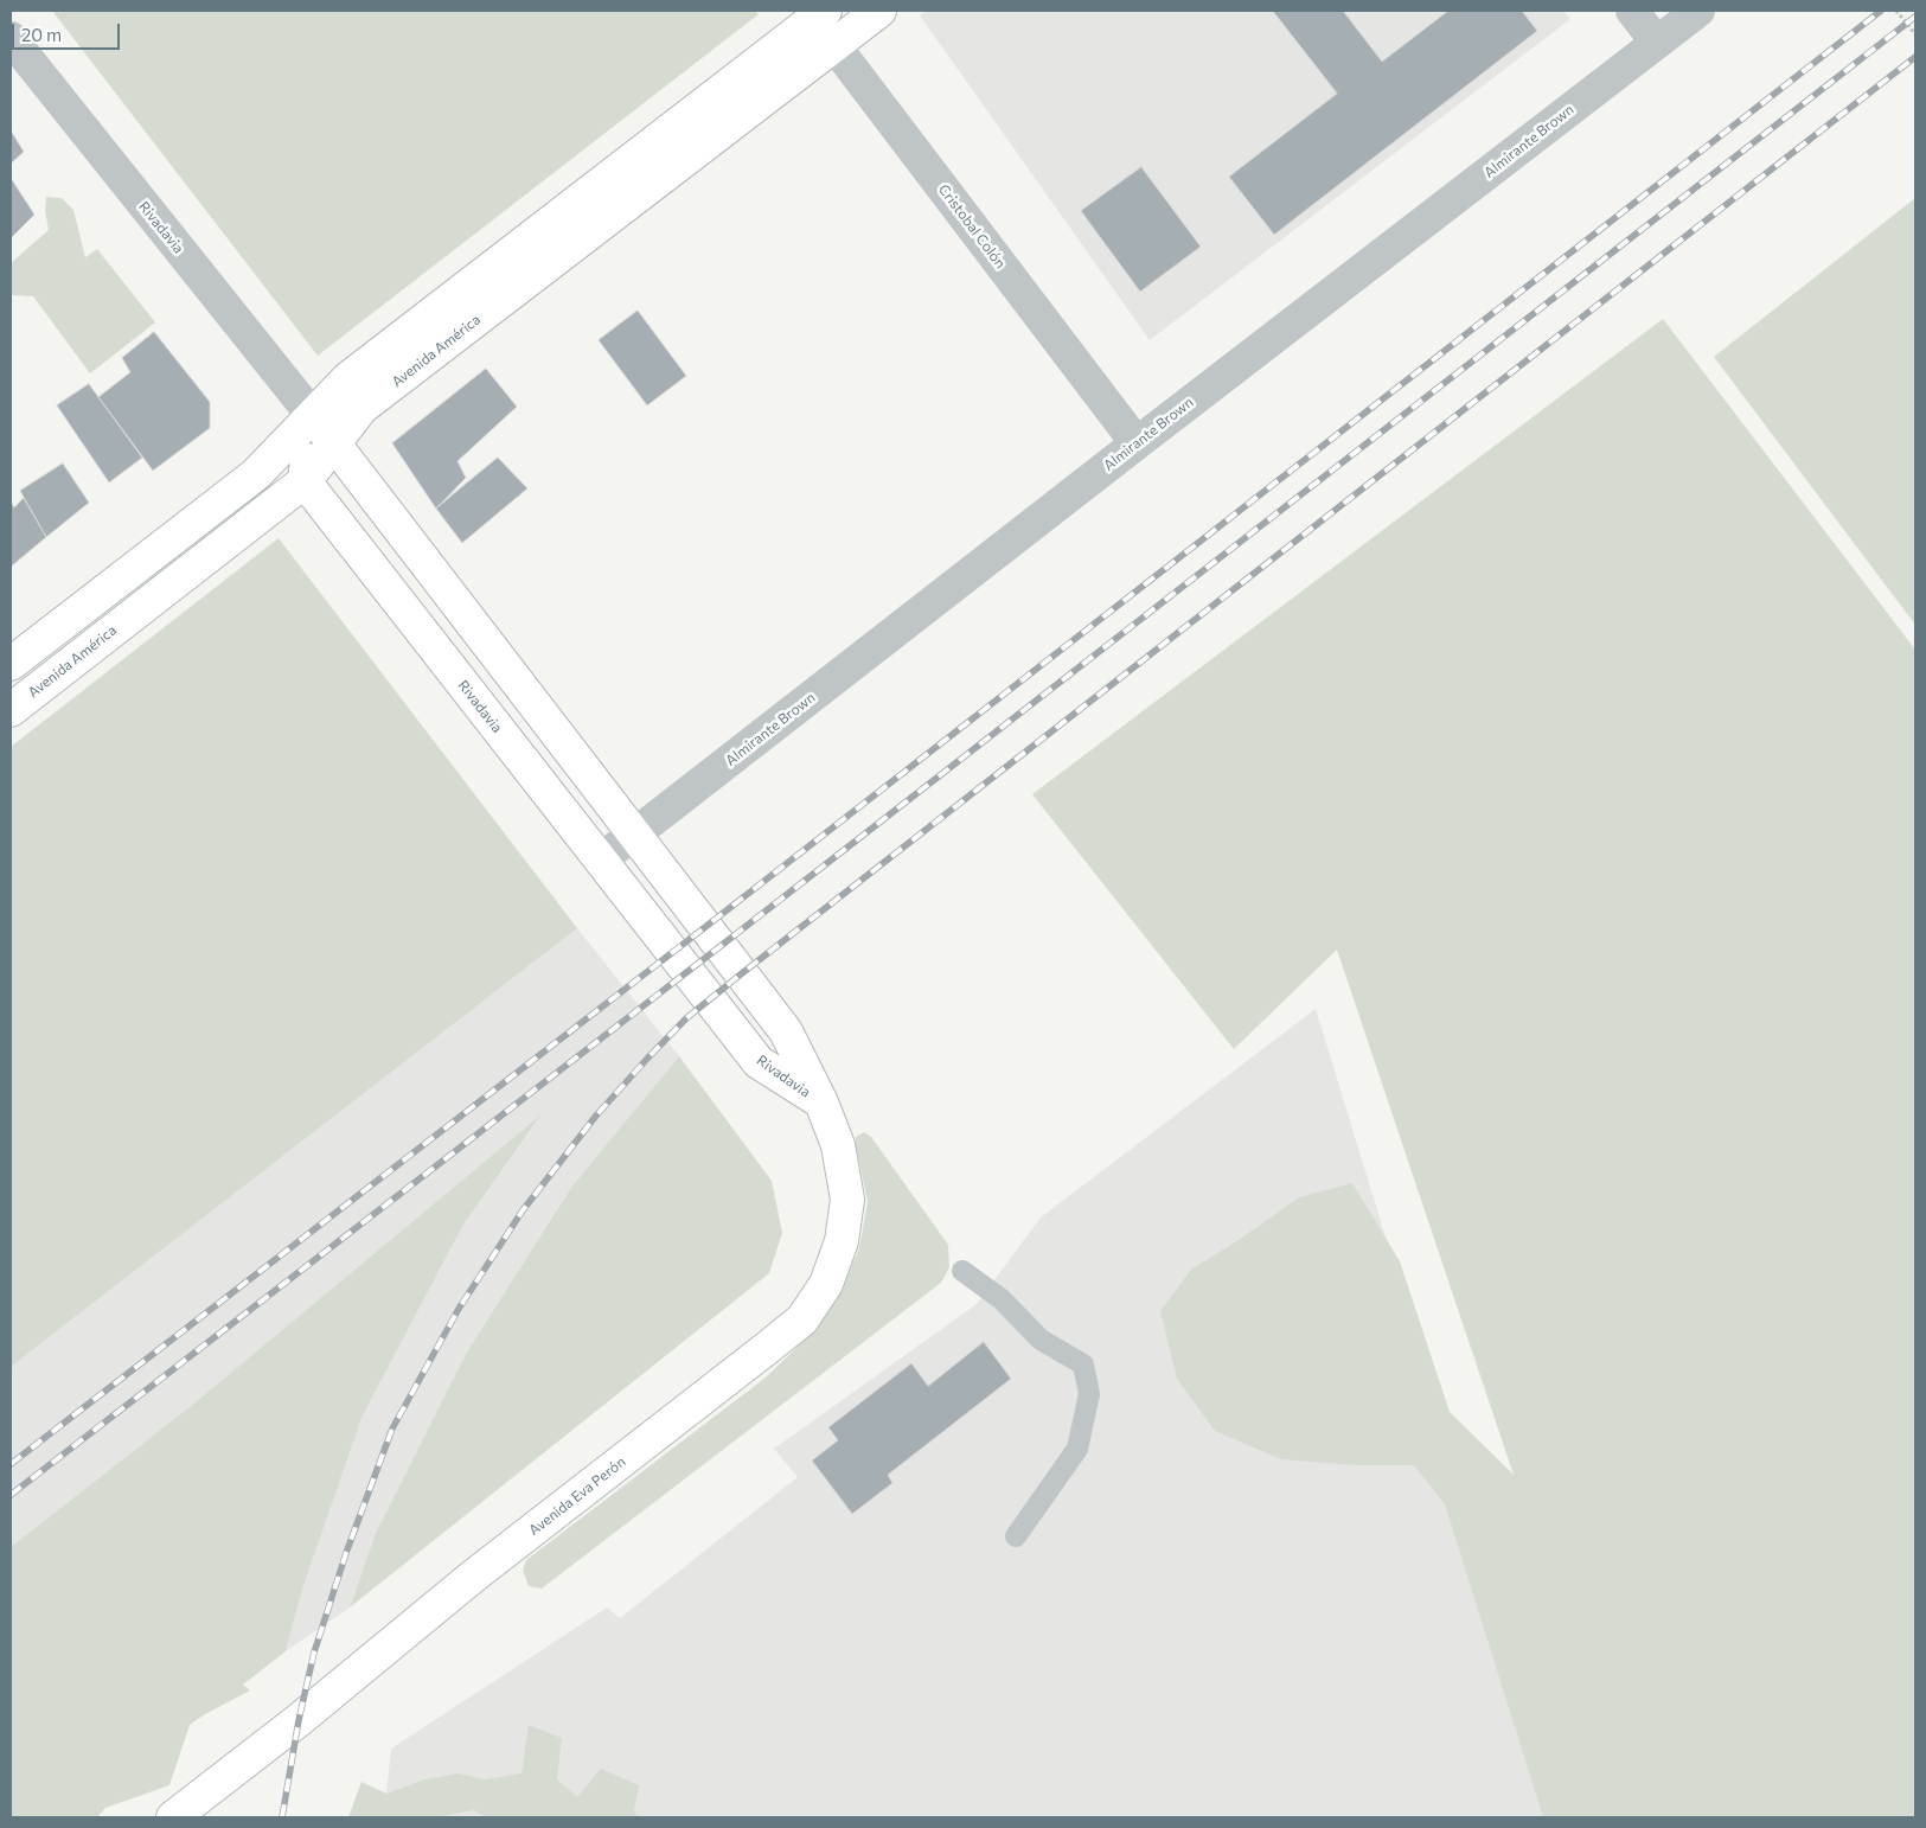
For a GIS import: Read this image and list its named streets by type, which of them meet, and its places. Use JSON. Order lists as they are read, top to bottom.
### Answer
{
  "streets": {
    "main road": ["Rivadavia", "Avenida América", "Avenida Eva Perón"],
    "street": ["Almirante Brown", "Cristobal Colón"]
  },
  "crossings": [
    ["Almirante Brown", "Cristobal Colón"],
    ["Almirante Brown", "Rivadavia"],
    ["Cristobal Colón", "Avenida América"],
    ["Rivadavia", "Avenida América"],
    ["Rivadavia", "Avenida Eva Perón"]
  ],
  "scale_bar": "20 m"
}
